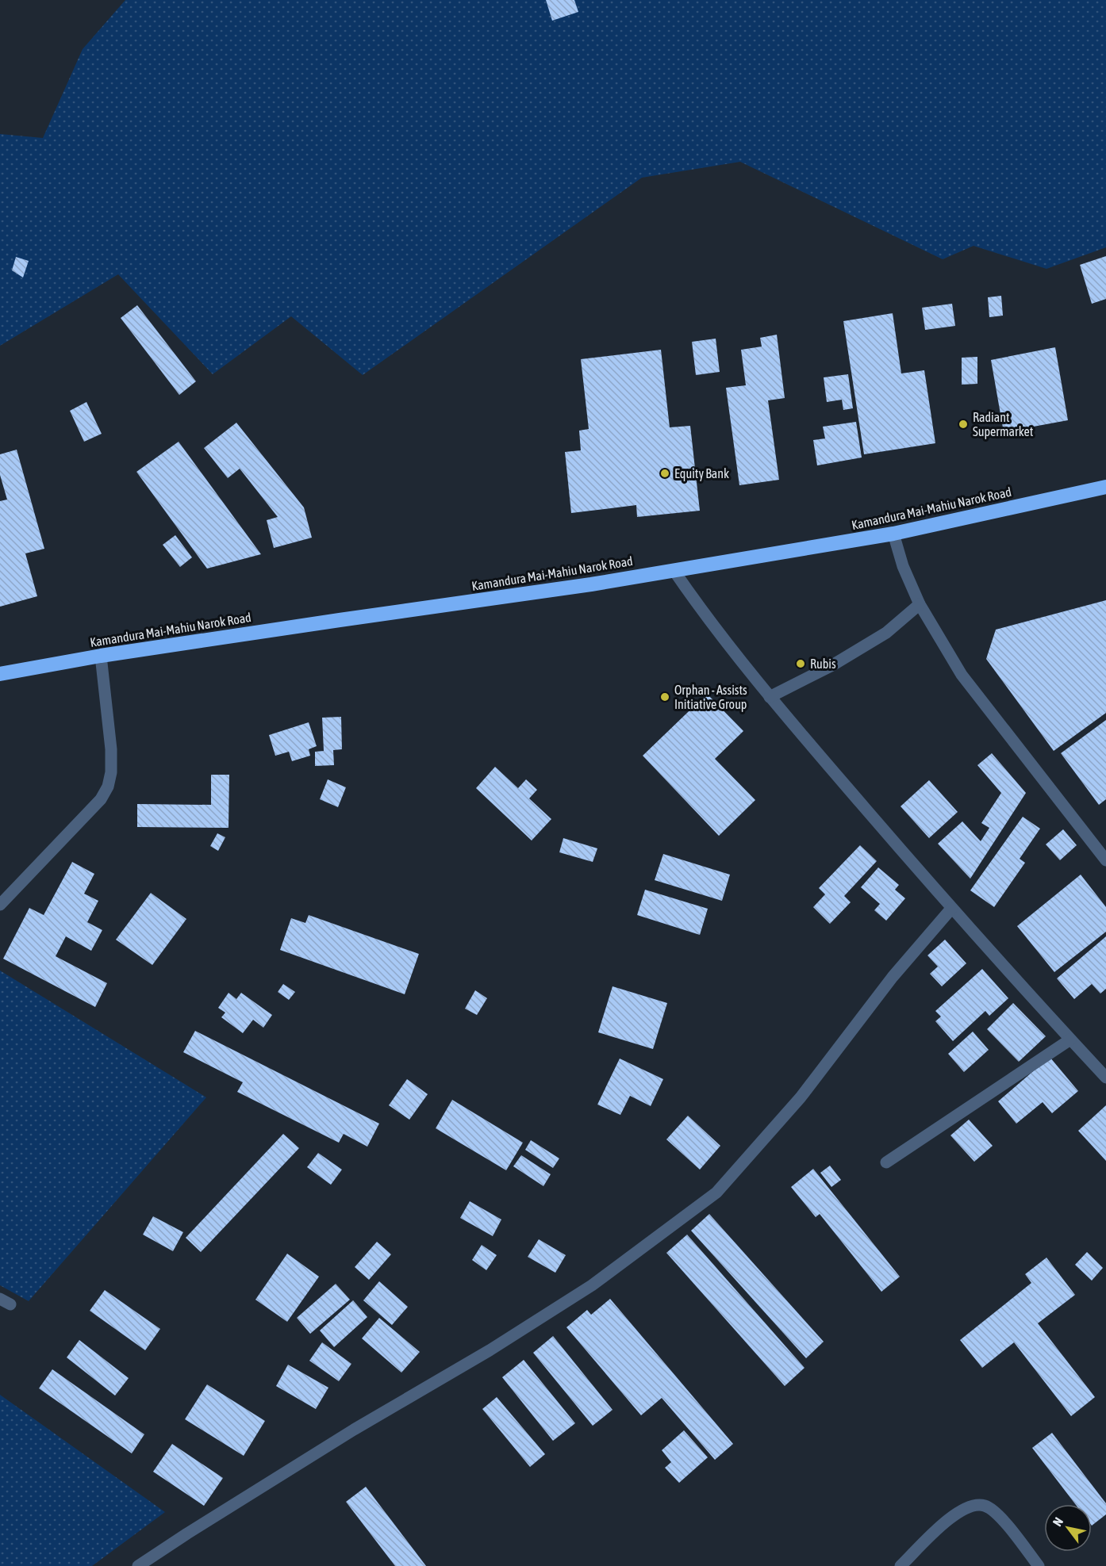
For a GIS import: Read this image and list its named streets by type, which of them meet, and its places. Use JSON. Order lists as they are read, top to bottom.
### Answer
{
  "streets": {
    "highway": ["Kamandura Mai-Mahiu Narok Road"]
  },
  "places": [
    "Radiant Supermarket",
    "Equity Bank",
    "Rubis",
    "Orphan - Assists Initiative Group"
  ],
  "north": "top left"
}
